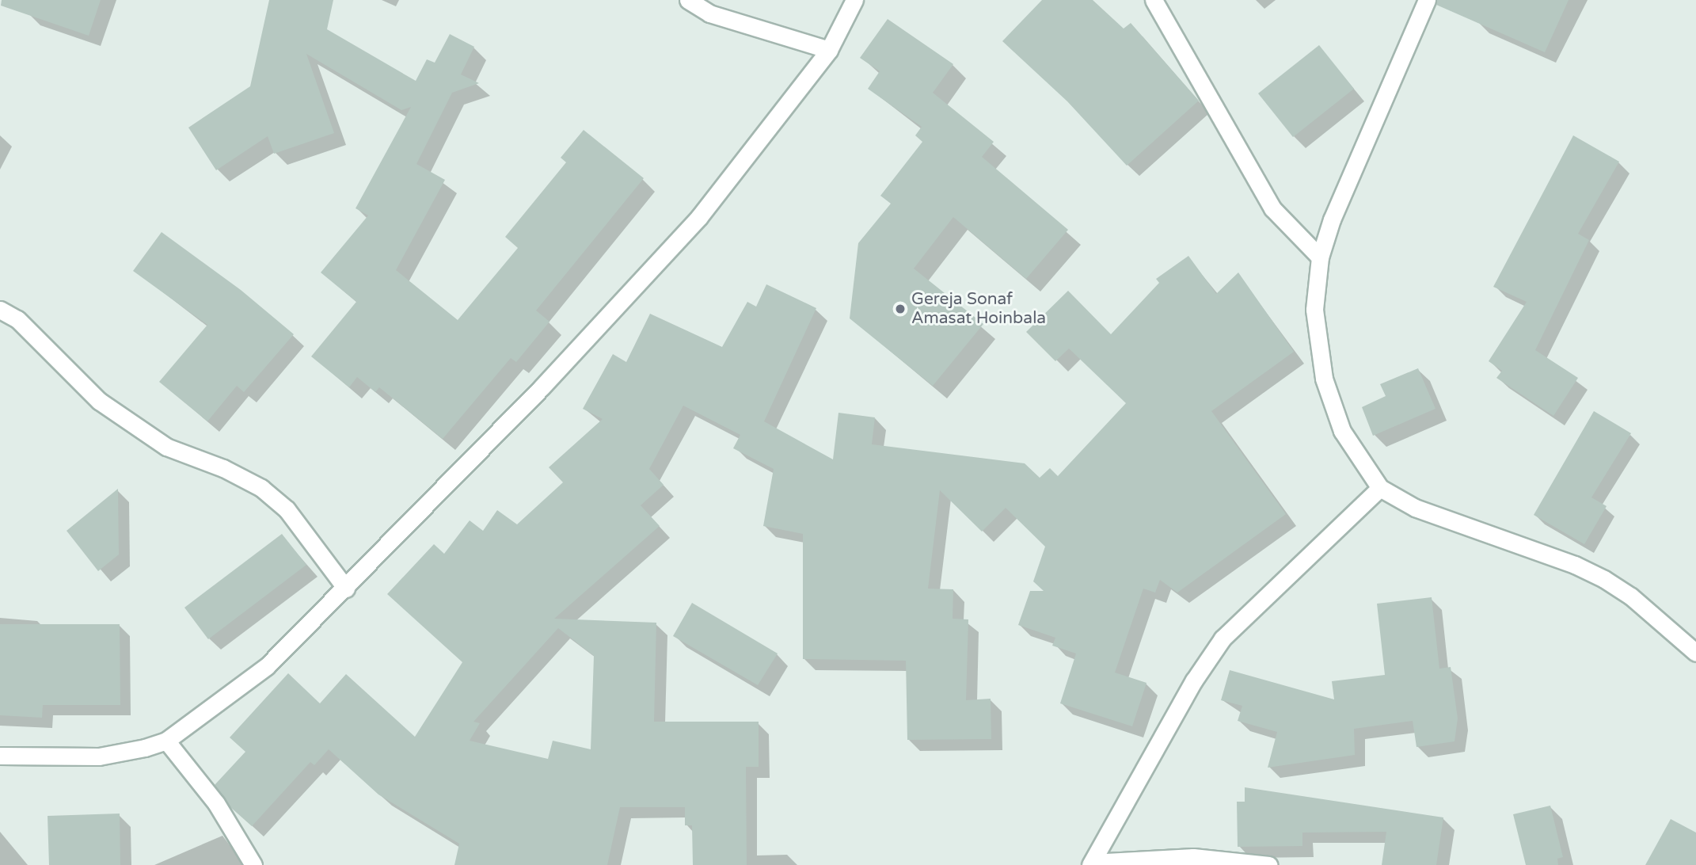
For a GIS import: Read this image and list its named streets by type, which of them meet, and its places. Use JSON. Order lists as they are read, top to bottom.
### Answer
{
  "places": ["Gereja Sonaf Amasat Hoinbala"]
}
